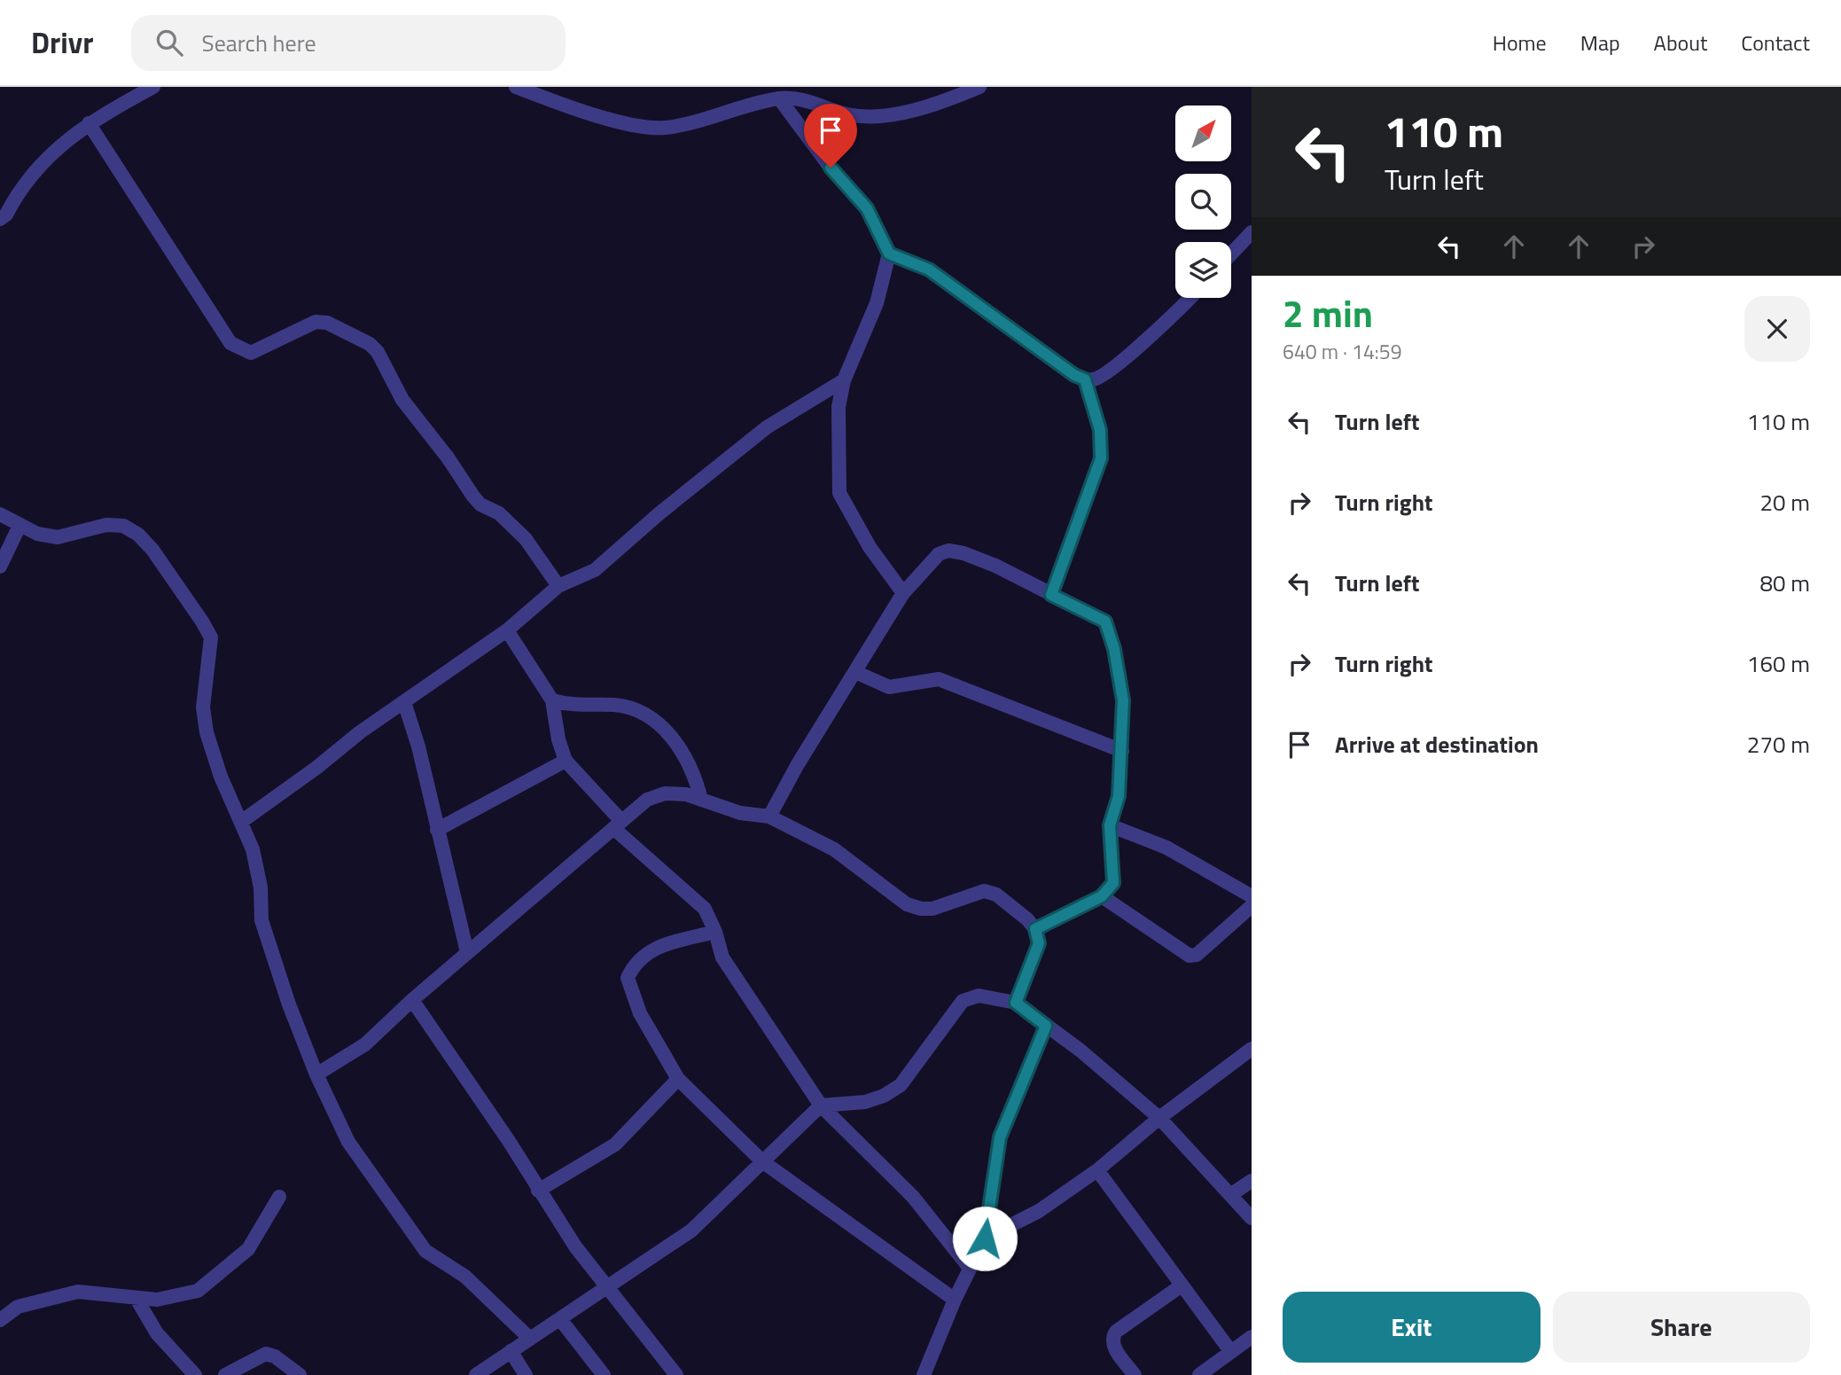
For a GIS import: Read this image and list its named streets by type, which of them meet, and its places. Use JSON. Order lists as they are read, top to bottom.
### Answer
{
  "north": "top right",
  "page": {
    "header": "Drivr",
    "search": "Search here",
    "nav": [
      "Home",
      "Map",
      "About",
      "Contact"
    ],
    "turn": ["110 m", "Turn left"],
    "heading": ["2 min", "640 m · 14:59"],
    "list": [
      {
        "name": "Turn left",
        "value": "110 m"
      },
      {
        "name": "Turn right",
        "value": "20 m"
      },
      {
        "name": "Turn left",
        "value": "80 m"
      },
      {
        "name": "Turn right",
        "value": "160 m"
      },
      {
        "name": "Arrive at destination",
        "value": "270 m"
      }
    ],
    "buttons": ["Exit", "Share"]
  }
}
